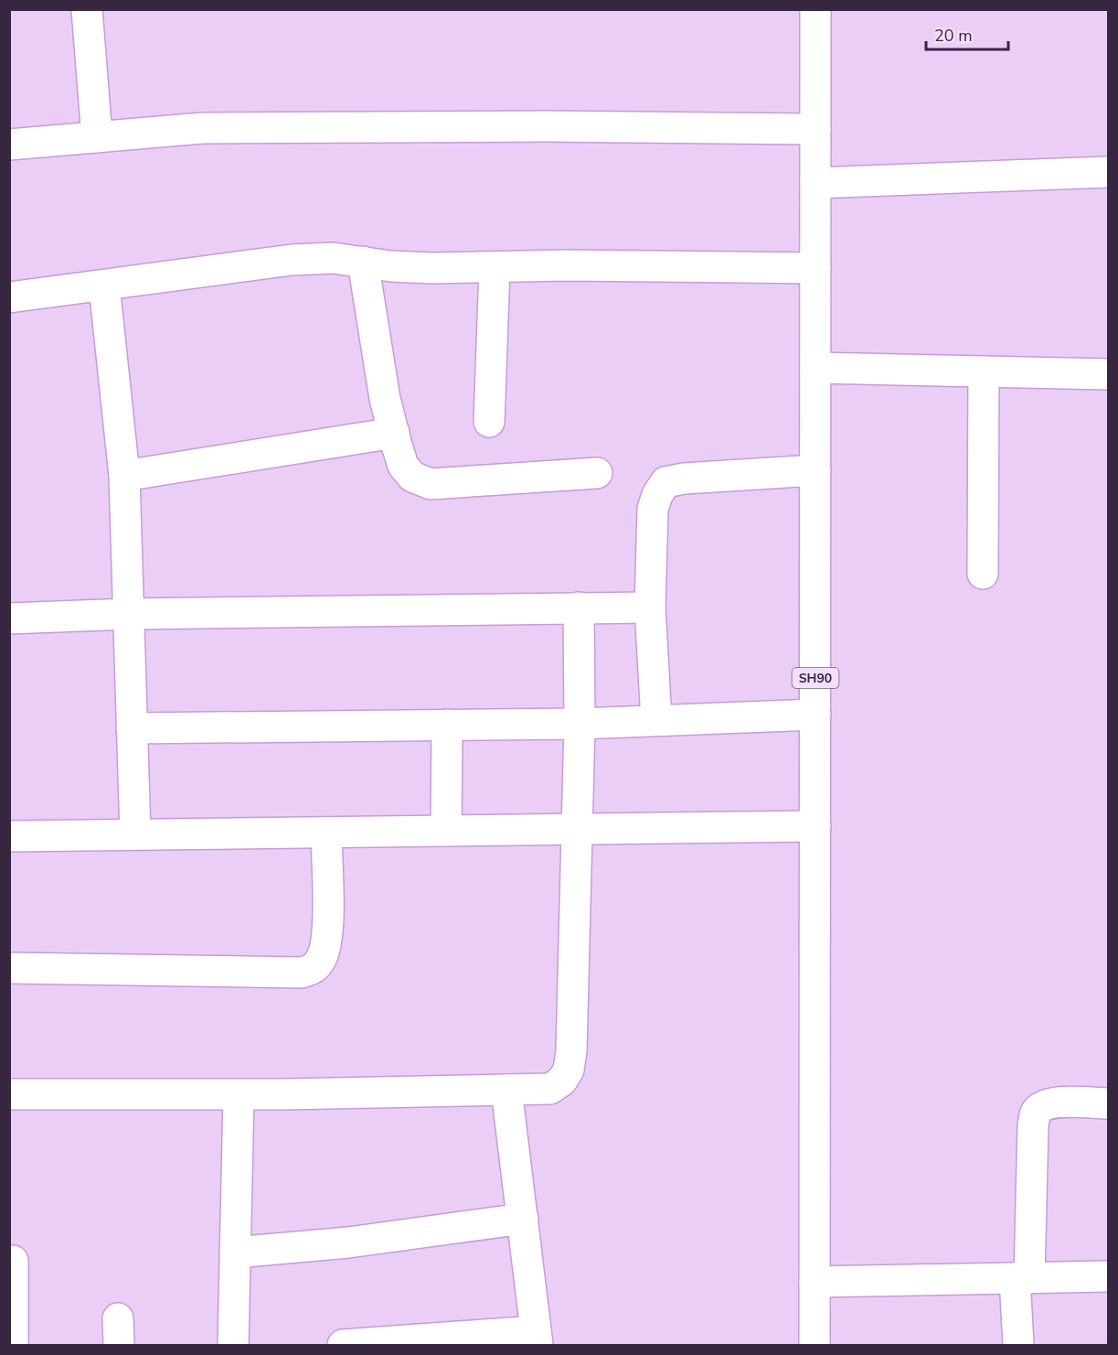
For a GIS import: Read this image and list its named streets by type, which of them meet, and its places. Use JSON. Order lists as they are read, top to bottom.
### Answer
{
  "streets": {
    "street": ["SH90"]
  },
  "scale_bar": "20 m"
}
